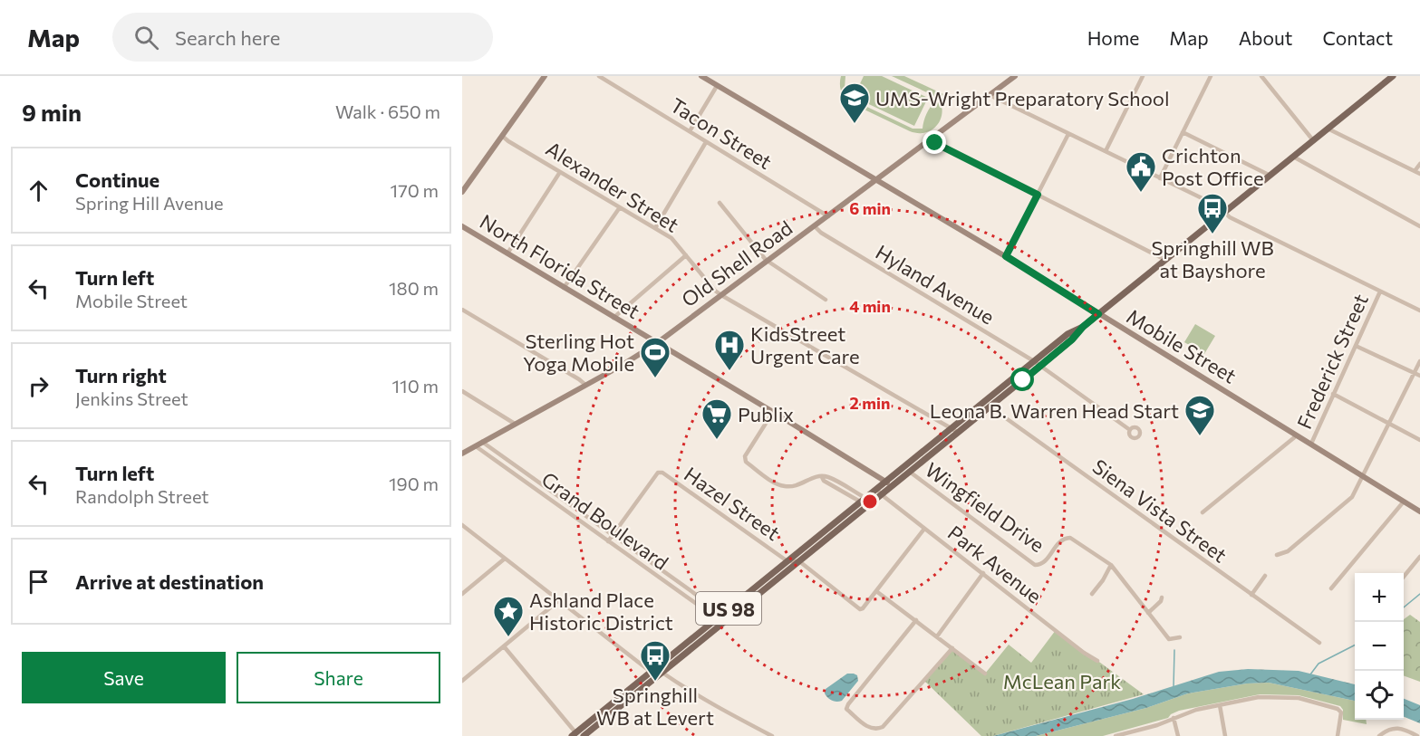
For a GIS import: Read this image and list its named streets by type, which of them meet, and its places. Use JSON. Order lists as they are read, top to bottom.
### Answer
{
  "streets": {
    "main road": ["US 98"],
    "street": [
      "Tacon Street",
      "Alexander Street",
      "Old Shell Road",
      "North Florida Street",
      "Hyland Avenue",
      "Mobile Street",
      "Frederick Street",
      "Hazel Street",
      "Wingfield Drive",
      "Siena Vista Street",
      "Grand Boulevard",
      "Park Avenue"
    ]
  },
  "crossings": [
    ["Tacon Street", "Old Shell Road"],
    ["Alexander Street", "Old Shell Road"],
    ["Alexander Street", "US 98"],
    ["Old Shell Road", "North Florida Street"],
    ["Old Shell Road", "Hyland Avenue"],
    ["Old Shell Road", "Mobile Street"],
    ["Old Shell Road", "Grand Boulevard"],
    ["North Florida Street", "US 98"],
    ["Hyland Avenue", "US 98"],
    ["Mobile Street", "Frederick Street"],
    ["Mobile Street", "US 98"],
    ["Hazel Street", "Grand Boulevard"],
    ["Hazel Street", "US 98"],
    ["Wingfield Drive", "US 98"],
    ["Siena Vista Street", "US 98"],
    ["Grand Boulevard", "US 98"],
    ["Park Avenue", "US 98"]
  ],
  "parks": ["McLean Park"],
  "places": {
    "school or university": ["UMS-Wright Preparatory School", "Leona B. Warren Head Start"],
    "public building": ["Crichton Post Office"],
    "bus stop": ["Springhill WB at Bayshore", "Springhill WB at Levert"],
    "hospital": ["KidsStreet Urgent Care"],
    "sports": ["Sterling Hot Yoga Mobile"],
    "supermarket": ["Publix"],
    "place": ["Ashland Place Historic District"]
  },
  "page": {
    "header": "Map",
    "search": "Search here",
    "nav": [
      "Home",
      "Map",
      "About",
      "Contact"
    ],
    "heading": ["9 min", "Walk · 650 m"],
    "list": [
      ["Continue", "Spring Hill Avenue", "170 m"],
      ["Turn left", "Mobile Street", "180 m"],
      ["Turn right", "Jenkins Street", "110 m"],
      ["Turn left", "Randolph Street", "190 m"],
      "Arrive at destination"
    ],
    "map_buttons": ["+", "−"],
    "buttons": ["Save", "Share"]
  },
  "rings": ["6 min", "4 min", "2 min"]
}
